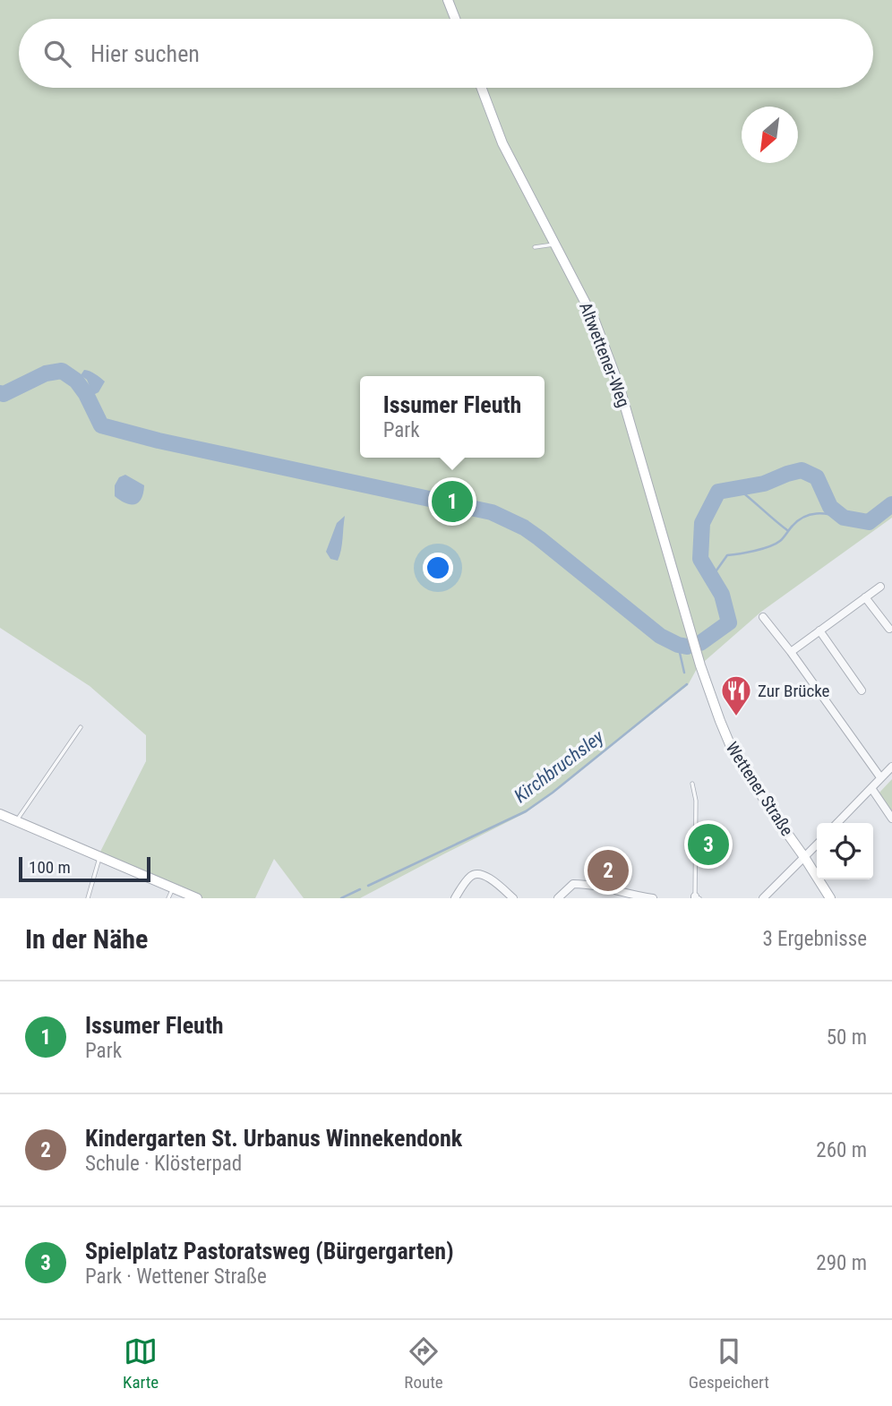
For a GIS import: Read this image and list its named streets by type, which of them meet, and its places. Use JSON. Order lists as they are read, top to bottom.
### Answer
{
  "streets": {
    "street": ["Altwettener-Weg", "Wettener Straße"]
  },
  "crossings": [
    ["Altwettener-Weg", "Wettener Straße"]
  ],
  "water": ["Kirchbruchsley"],
  "places": {
    "restaurant": ["Zur Brücke"]
  },
  "scale_bar": "100 m",
  "north": "bottom left",
  "page": {
    "search": "Hier suchen",
    "popup": ["Issumer Fleuth", "Park"],
    "pins": ["1", "3", "2"],
    "scale": "100 m",
    "heading": ["In der Nähe", "3 Ergebnisse"],
    "list": [
      {
        "mark": "1",
        "name": "Issumer Fleuth",
        "note": "Park",
        "value": "50 m"
      },
      {
        "mark": "2",
        "name": "Kindergarten St. Urbanus Winnekendonk",
        "note": "Schule · Klösterpad",
        "value": "260 m"
      },
      {
        "mark": "3",
        "name": "Spielplatz Pastoratsweg (Bürgergarten)",
        "note": "Park · Wettener Straße",
        "value": "290 m"
      }
    ],
    "nav": ["Karte", "Route", "Gespeichert"]
  }
}
